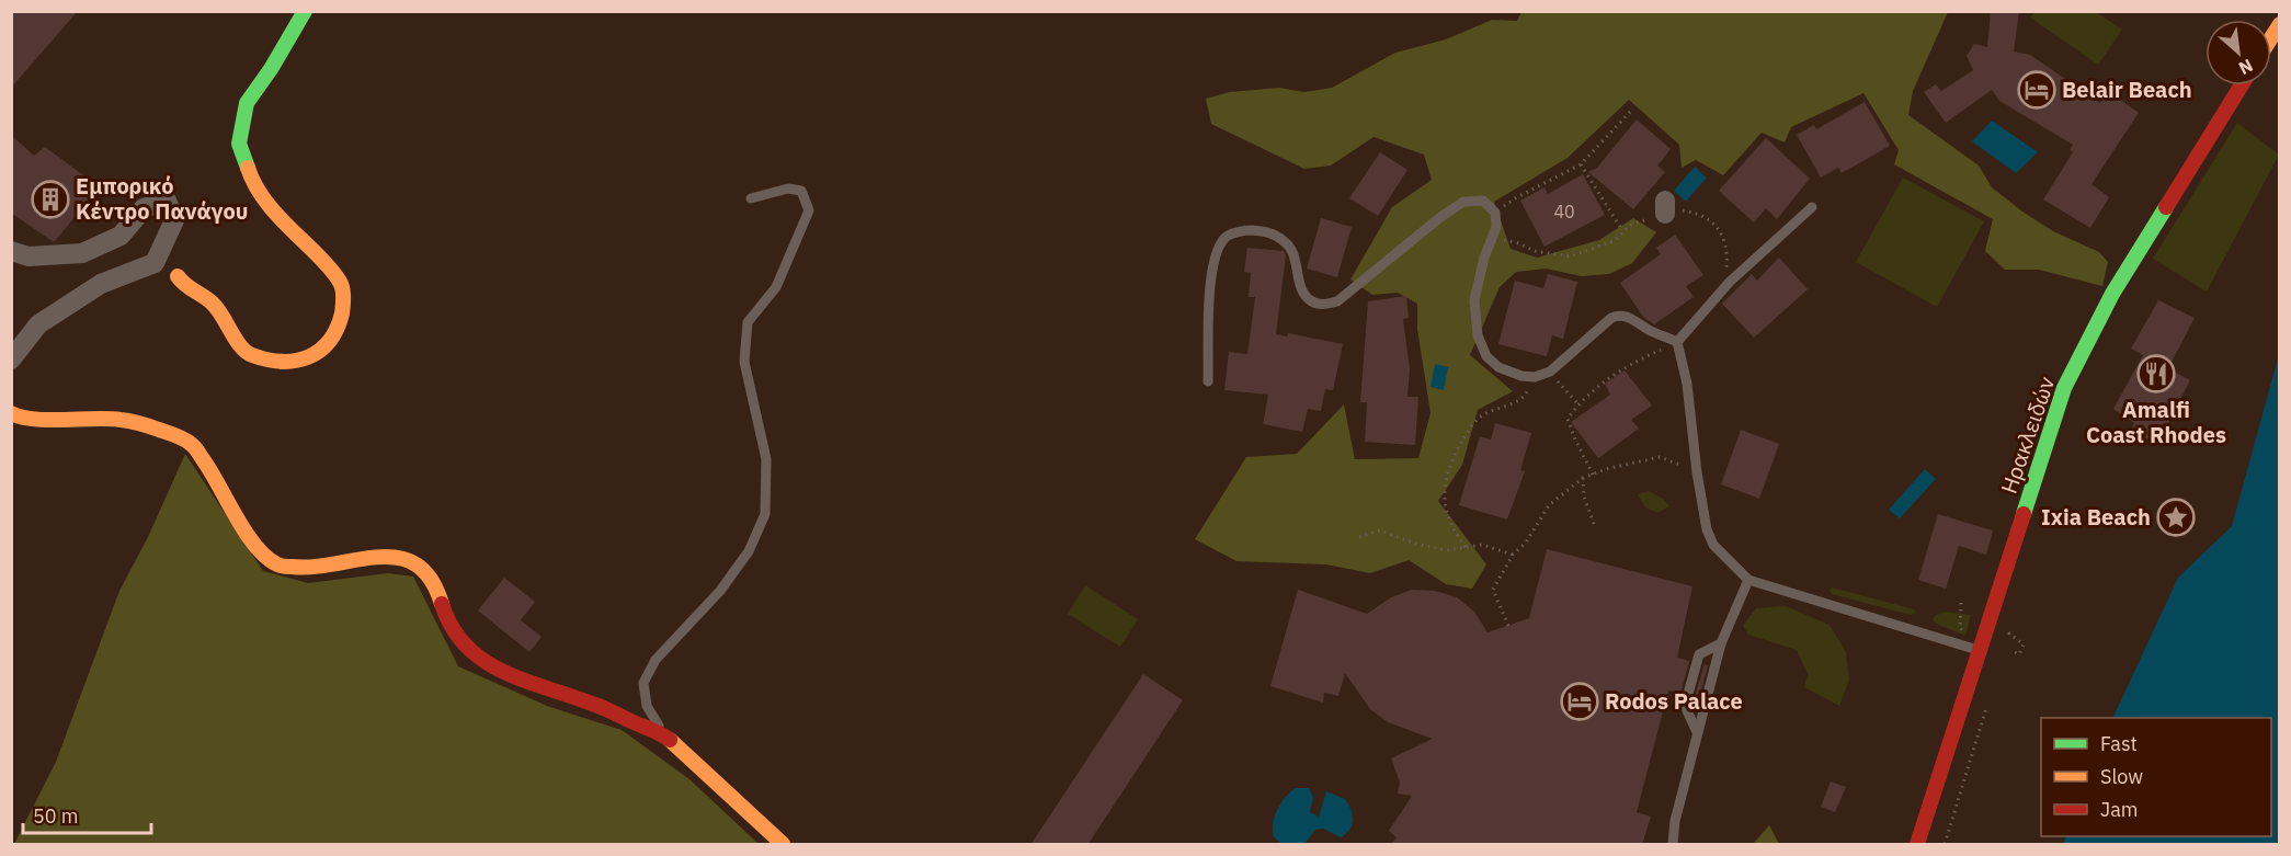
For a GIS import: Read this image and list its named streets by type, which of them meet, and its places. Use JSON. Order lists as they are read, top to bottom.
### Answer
{
  "streets": {
    "street": ["Ηρακλειδών"]
  },
  "places": {
    "hotel": ["Belair Beach", "Rodos Palace"],
    "building": ["Εμπορικό Κέντρο Πανάγου"],
    "restaurant": ["Amalfi Coast Rhodes"],
    "place": ["Ixia Beach"]
  },
  "house_numbers": ["40"],
  "legend": ["Fast", "Slow", "Jam"],
  "scale_bar": "50 m",
  "north": "bottom right"
}
